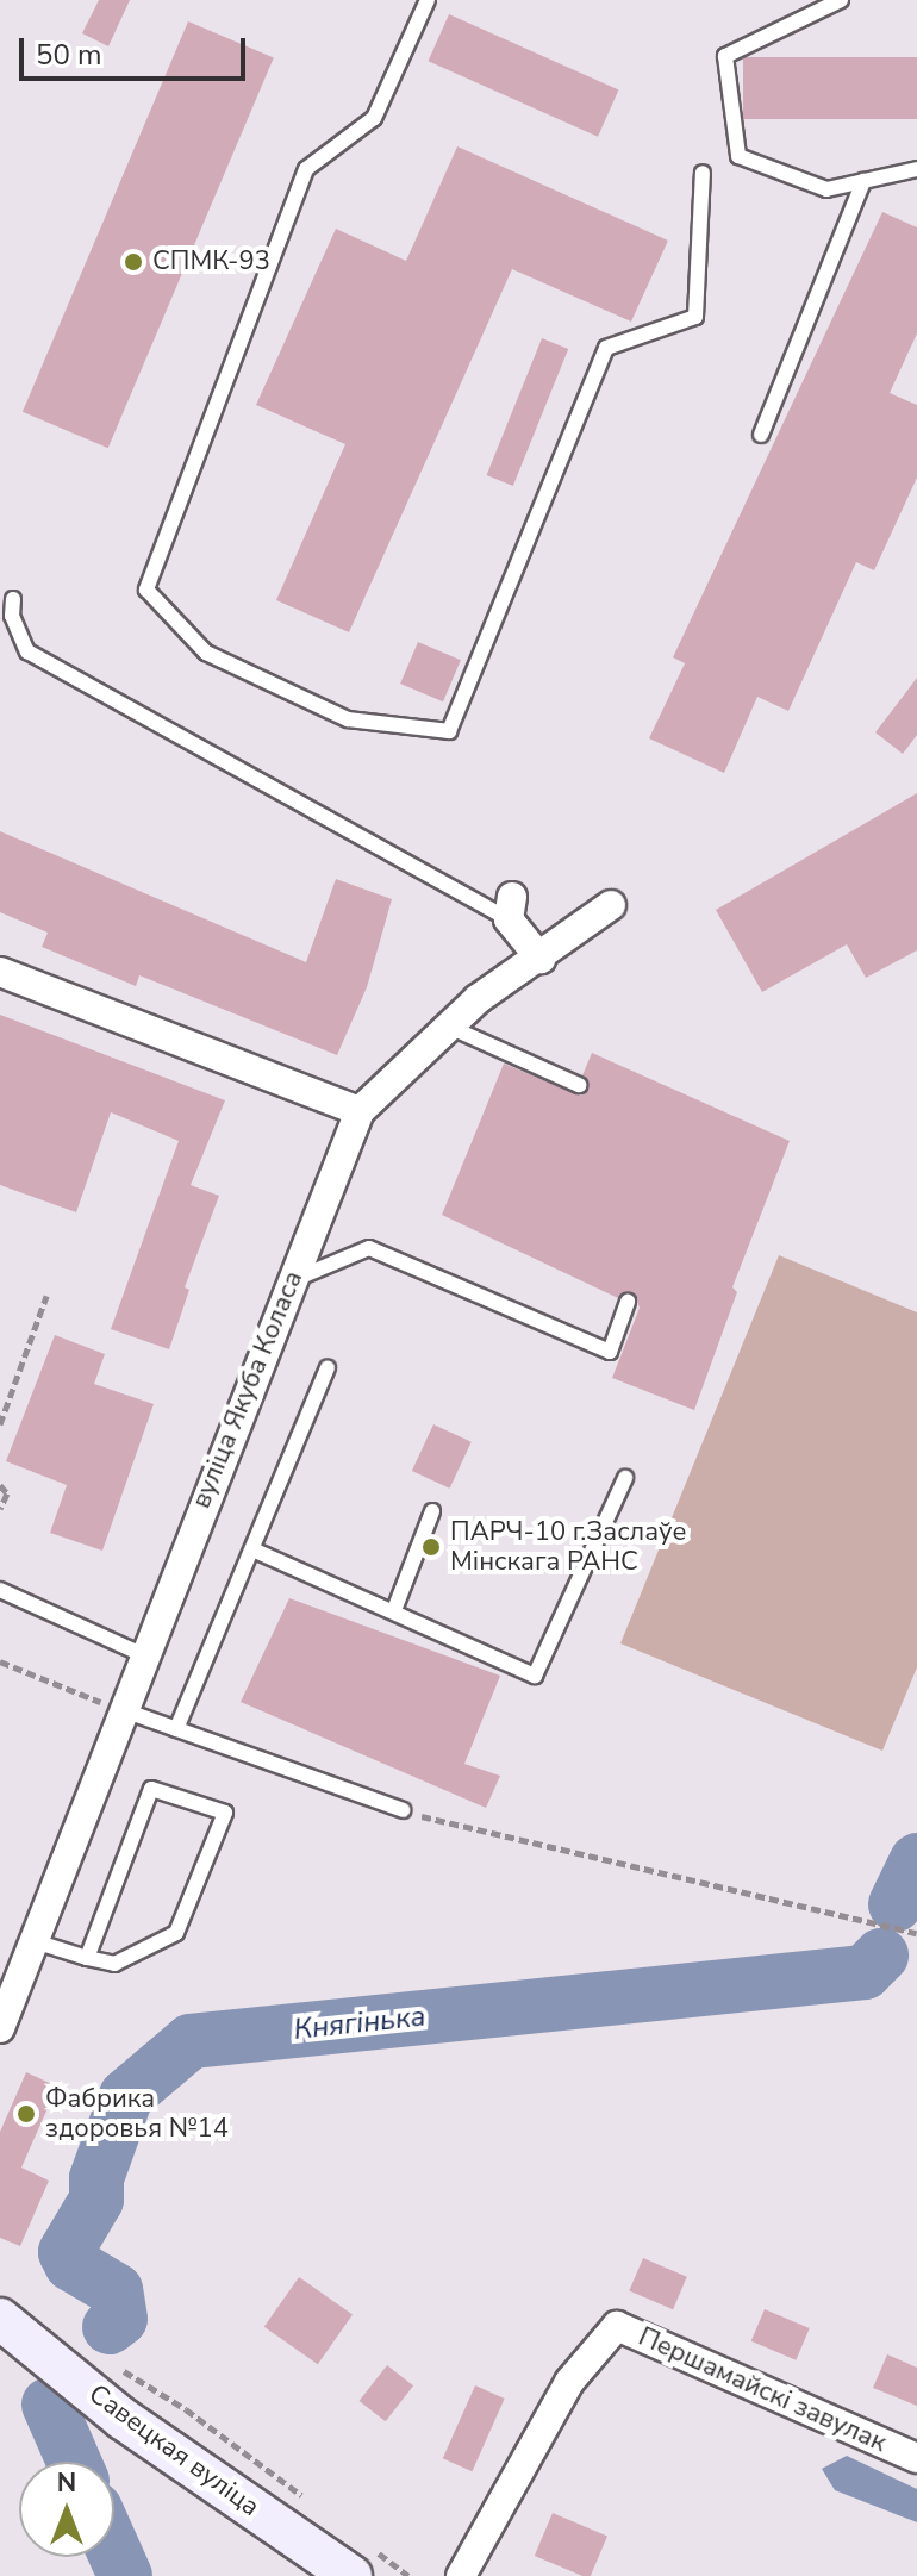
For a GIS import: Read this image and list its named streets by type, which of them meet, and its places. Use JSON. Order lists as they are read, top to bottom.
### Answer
{
  "streets": {
    "main road": ["Савецкая вуліца"],
    "street": ["вуліца Якуба Коласа", "Першамайскі завулак"]
  },
  "water": ["Княгінька"],
  "places": ["СПМК-93", "ПАРЧ-10 г.Заслаўе Мінскага РАНС", "Фабрика здоровья №14"],
  "scale_bar": "50 m",
  "north": "top"
}
